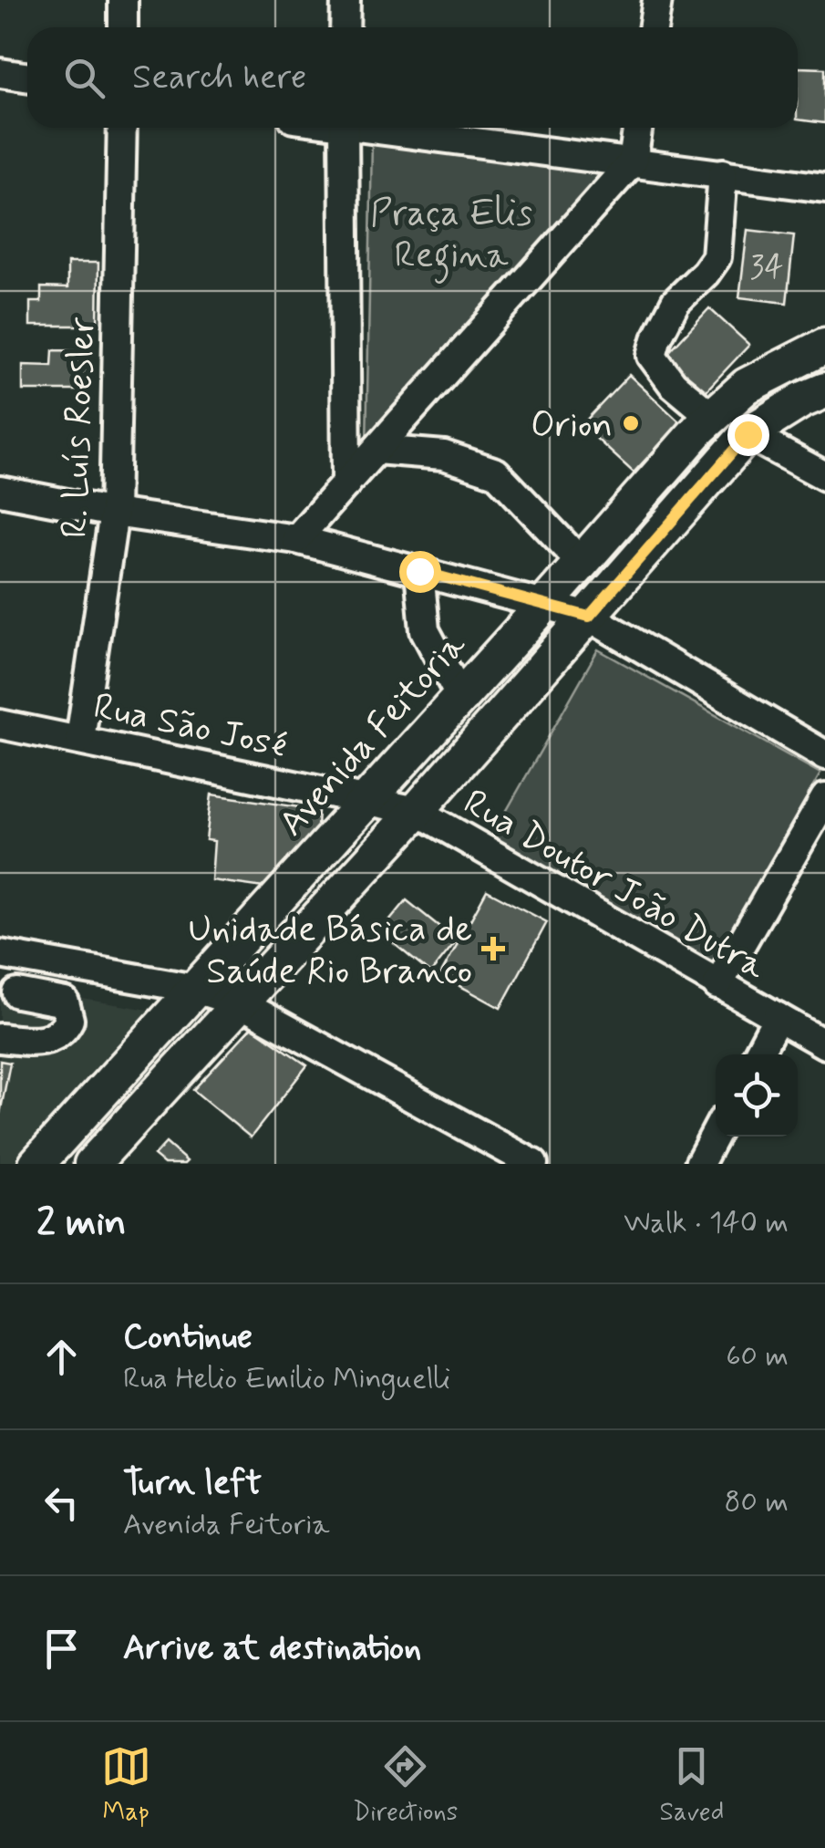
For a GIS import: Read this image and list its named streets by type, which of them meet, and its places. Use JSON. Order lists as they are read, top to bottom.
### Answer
{
  "streets": {
    "main road": ["Avenida Feitoria"],
    "street": ["R. Luís Roesler", "Rua São José", "Rua Doutor João Dutra"]
  },
  "crossings": [
    ["R. Luís Roesler", "Rua São José"],
    ["Rua São José", "Avenida Feitoria"],
    ["Rua São José", "Rua Doutor João Dutra"]
  ],
  "parks": ["Praça Elis Regina"],
  "places": {
    "other": ["Orion"],
    "health": ["Unidade Básica de Saúde Rio Branco"]
  },
  "house_numbers": ["34"],
  "page": {
    "search": "Search here",
    "heading": ["2 min", "Walk · 140 m"],
    "list": [
      ["Continue", "Rua Helio Emilio Minguelli", "60 m"],
      ["Turn left", "Avenida Feitoria", "80 m"],
      "Arrive at destination"
    ],
    "nav": ["Map", "Directions", "Saved"]
  }
}
